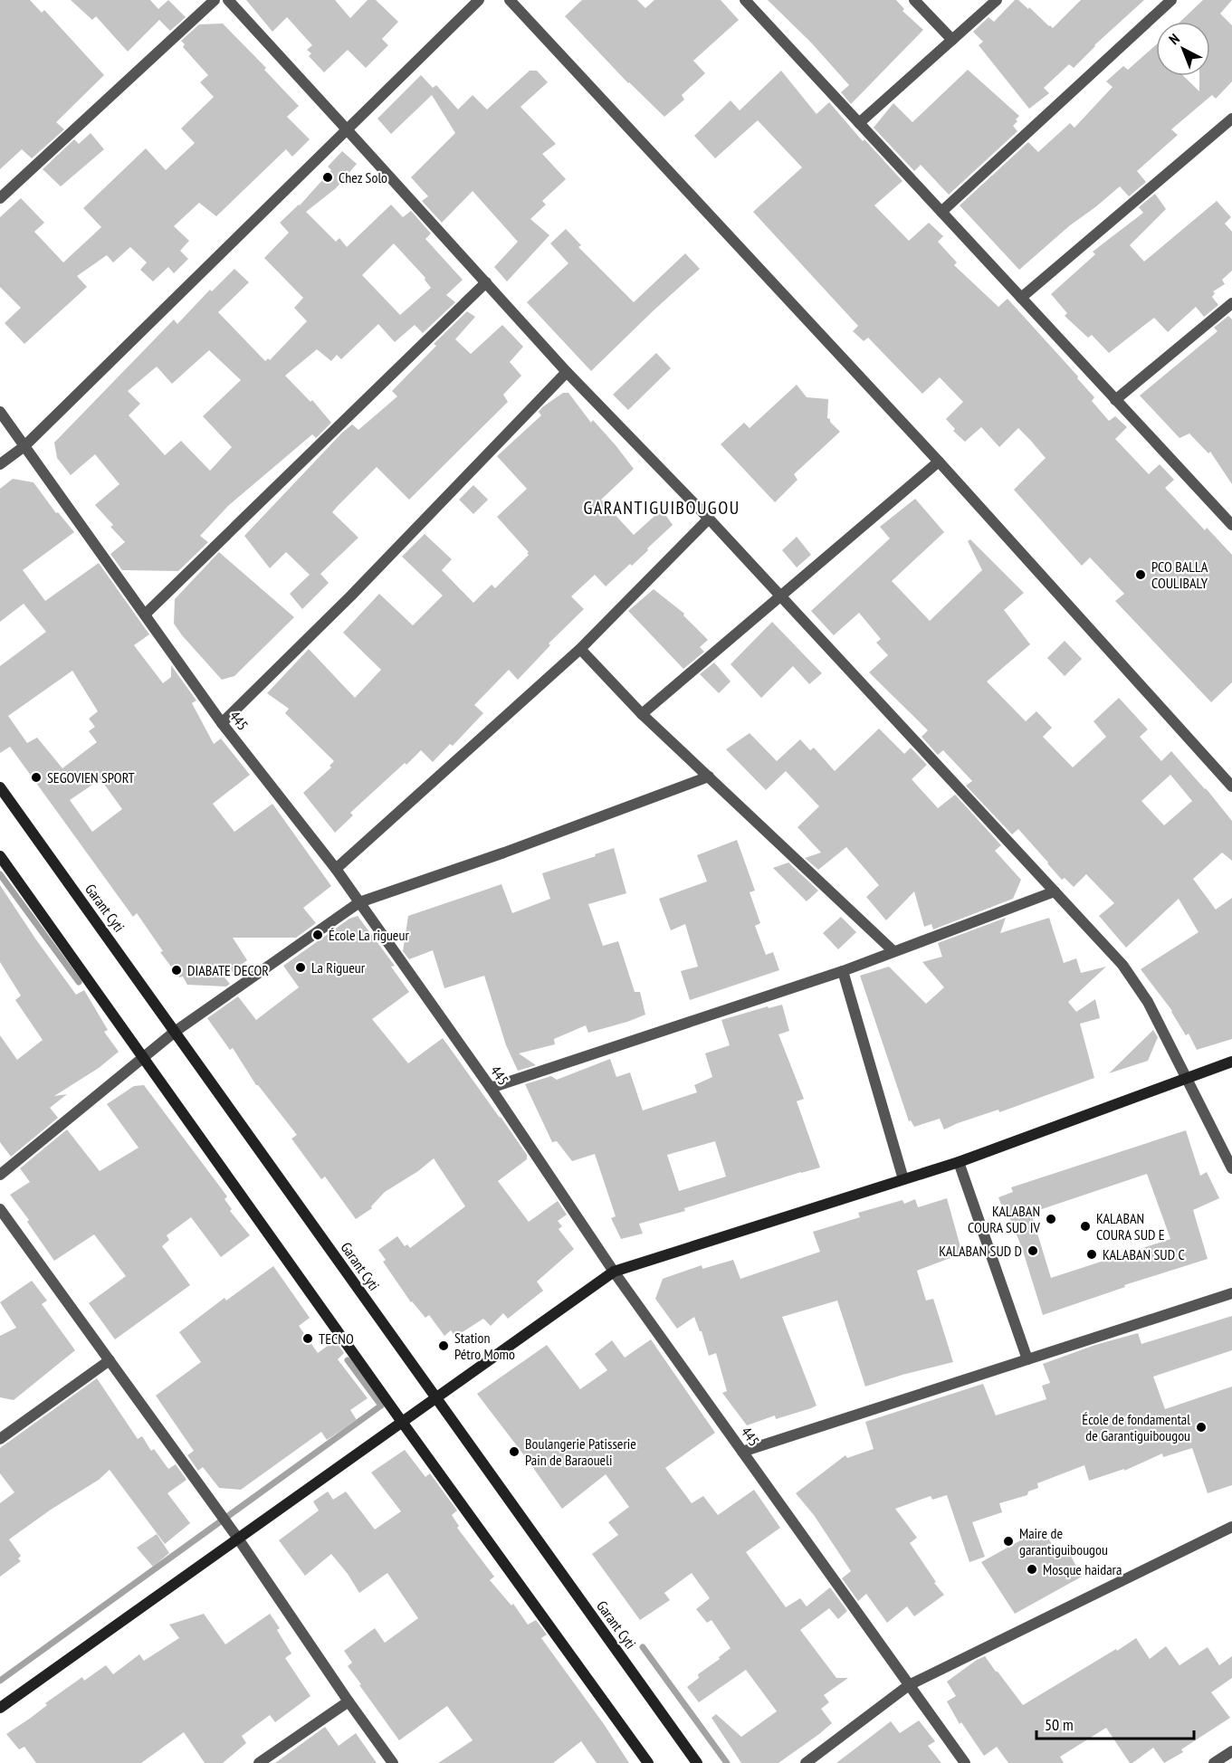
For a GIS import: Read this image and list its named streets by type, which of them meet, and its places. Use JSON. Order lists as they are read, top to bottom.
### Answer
{
  "streets": {
    "main road": ["Garant Cyti"],
    "street": ["445"]
  },
  "districts": ["GARANTIGUIBOUGOU"],
  "places": [
    "Chez Solo",
    "PCO BALLA COULIBALY",
    "SEGOVIEN SPORT",
    "École La rigueur",
    "La Rigueur",
    "DIABATE DECOR",
    "KALABAN COURA SUD IV",
    "KALABAN COURA SUD E",
    "KALABAN SUD D",
    "KALABAN SUD C",
    "TECNO",
    "Station Pétro Momo",
    "École de fondamental de Garantiguibougou",
    "Boulangerie Patisserie Pain de Baraoueli",
    "Maire de garantiguibougou",
    "Mosque haidara"
  ],
  "scale_bar": "50 m",
  "north": "top left"
}
